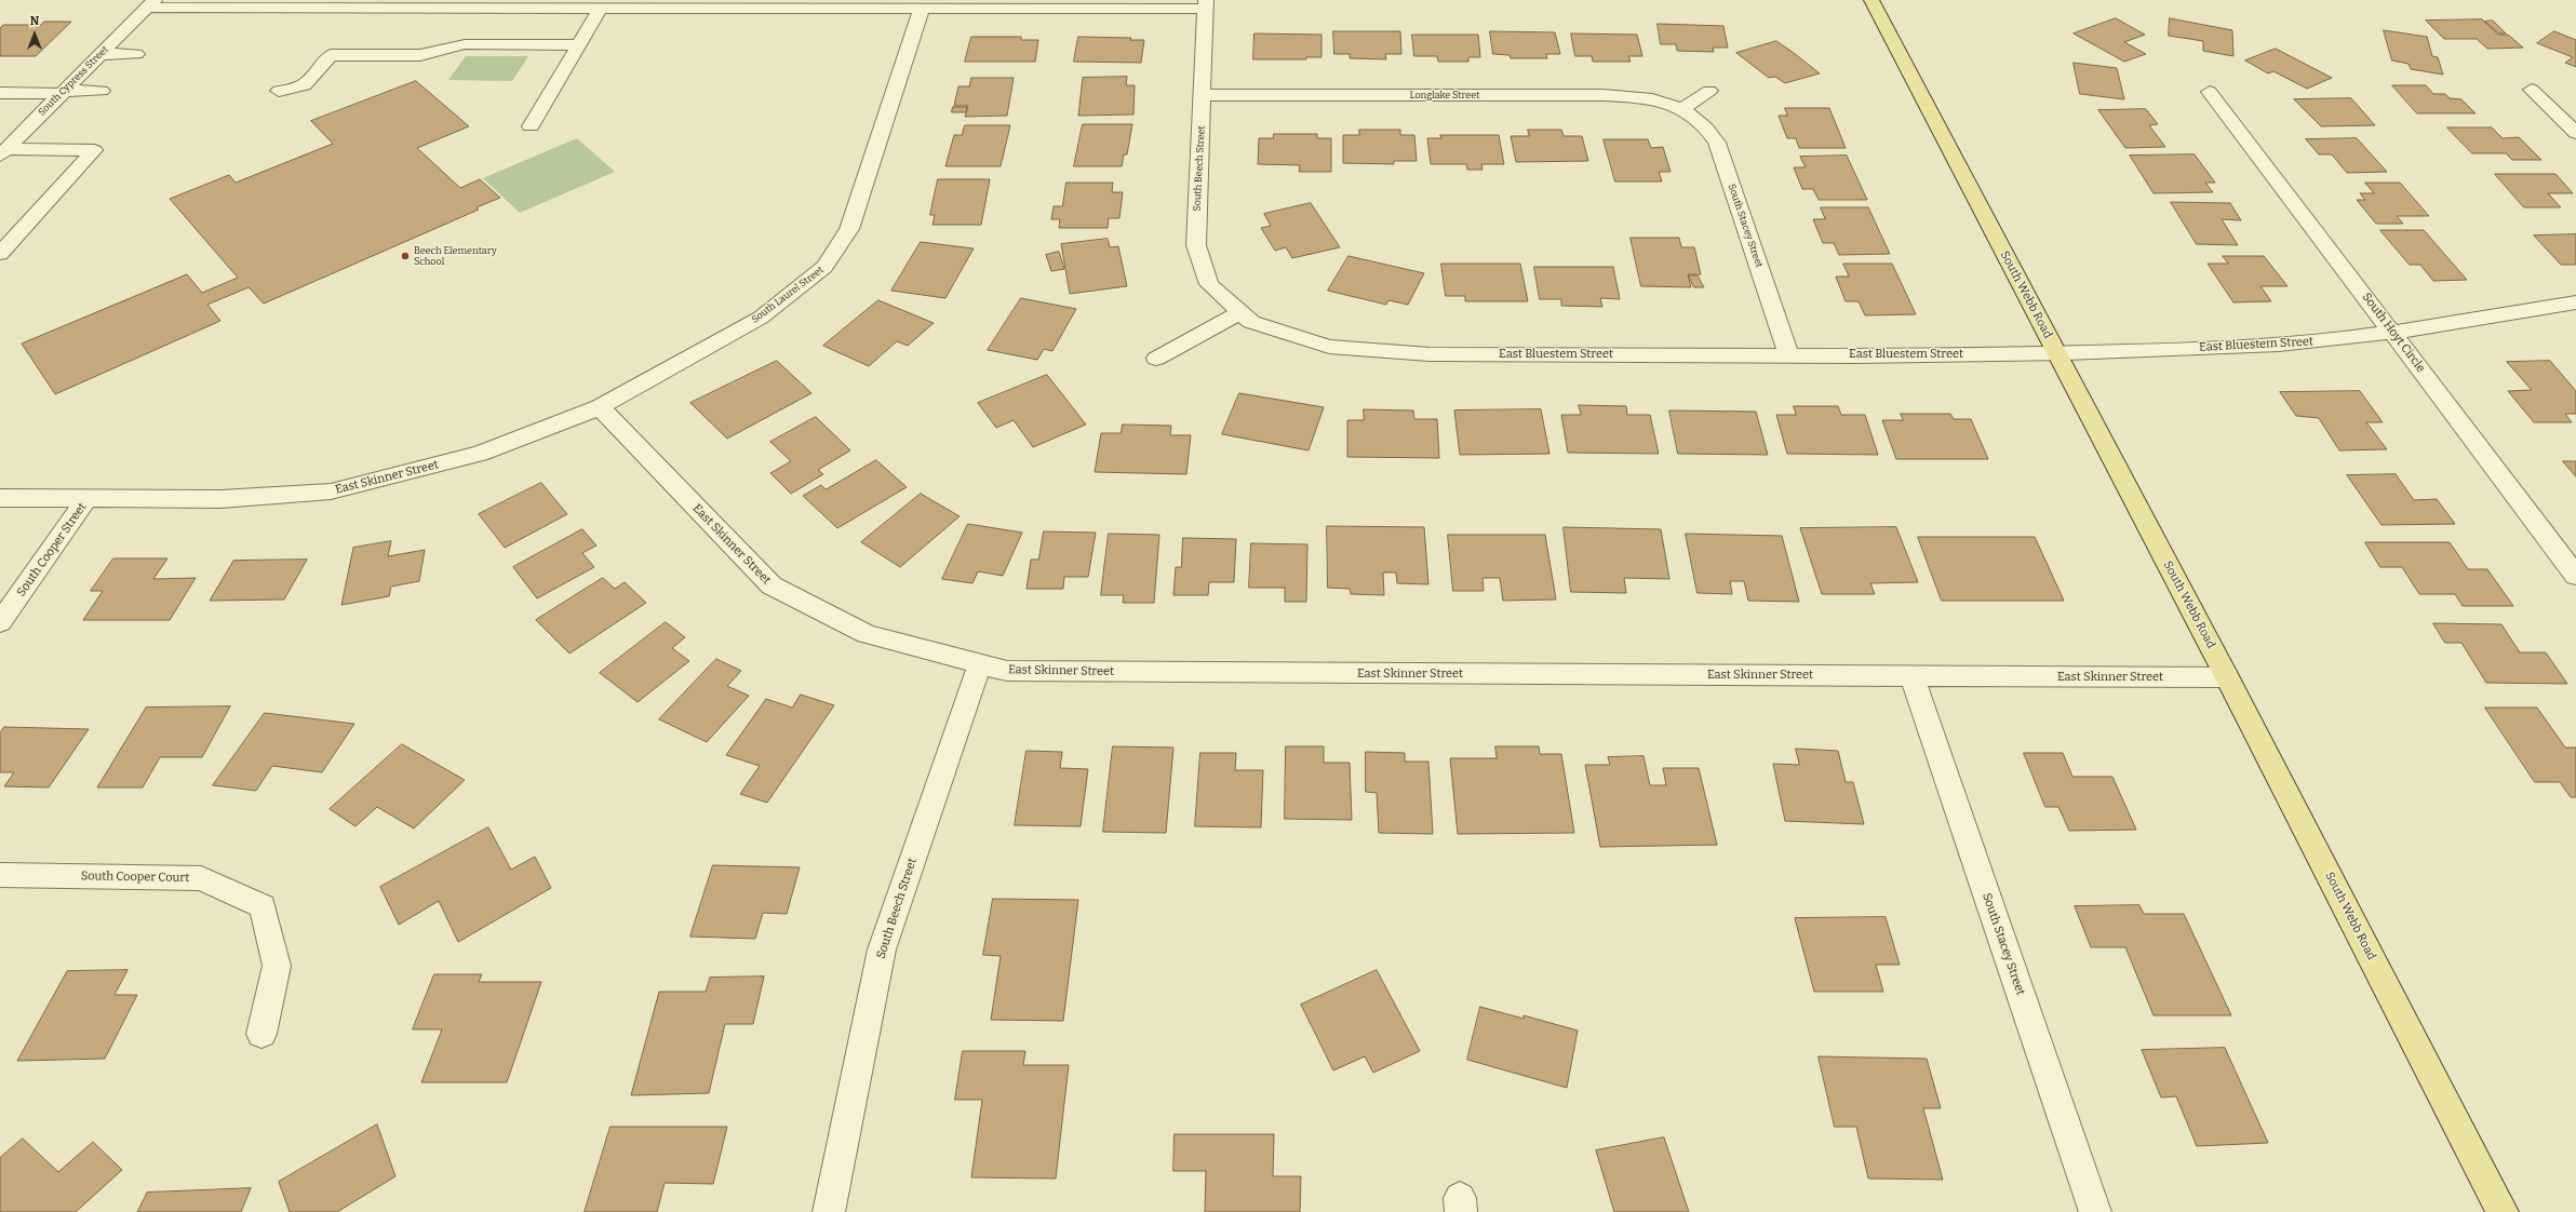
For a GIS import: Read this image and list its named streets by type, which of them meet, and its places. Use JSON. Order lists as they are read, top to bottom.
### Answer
{
  "streets": {
    "main road": ["South Webb Road"],
    "street": [
      "South Cypress Street",
      "Longlake Street",
      "South Beech Street",
      "South Stacey Street",
      "South Laurel Street",
      "South Hoyt Circle",
      "East Bluestem Street",
      "East Skinner Street",
      "South Cooper Street",
      "South Cooper Court"
    ]
  },
  "crossings": [
    ["Longlake Street", "South Beech Street"],
    ["Longlake Street", "South Stacey Street"],
    ["South Beech Street", "East Bluestem Street"],
    ["South Beech Street", "East Skinner Street"],
    ["South Stacey Street", "East Bluestem Street"],
    ["South Stacey Street", "East Skinner Street"],
    ["South Laurel Street", "East Skinner Street"],
    ["South Webb Road", "East Bluestem Street"],
    ["South Webb Road", "East Skinner Street"],
    ["South Hoyt Circle", "East Bluestem Street"],
    ["East Skinner Street", "South Cooper Street"]
  ],
  "places": ["Beech Elementary School"],
  "north": "top"
}
